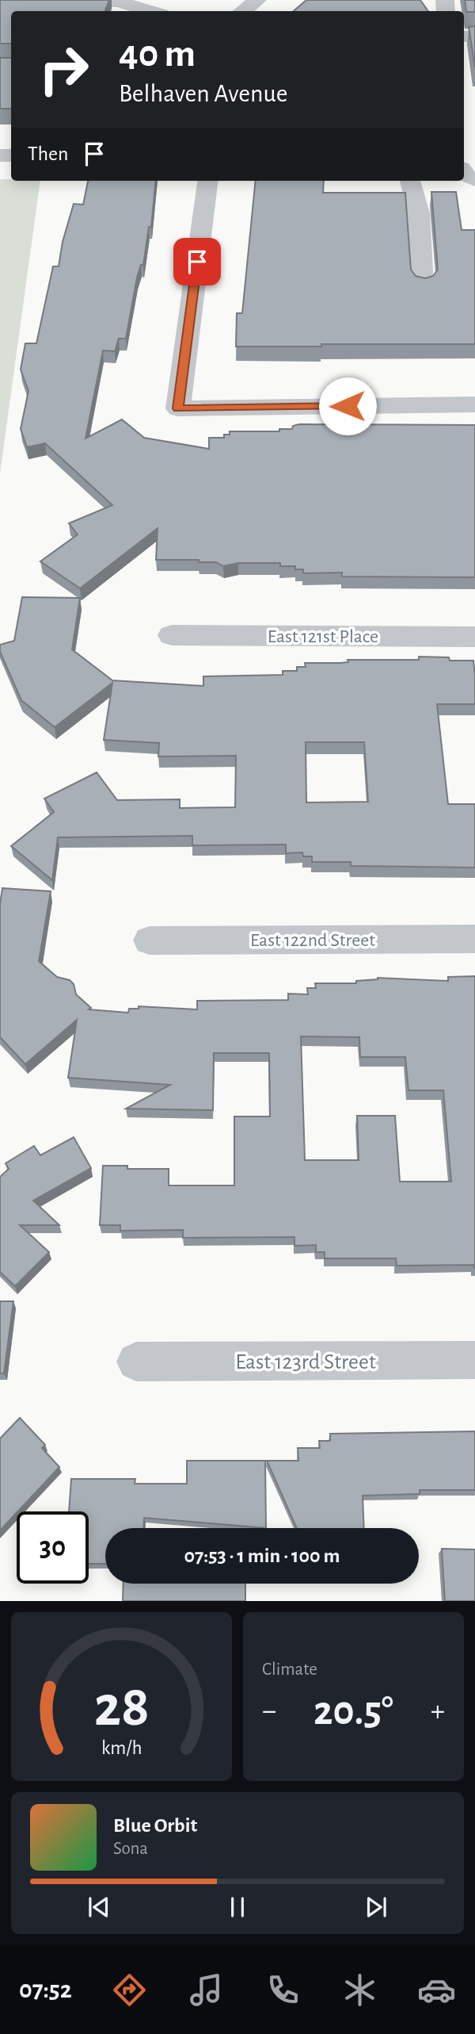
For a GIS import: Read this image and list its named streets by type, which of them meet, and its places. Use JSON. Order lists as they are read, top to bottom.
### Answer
{
  "streets": {
    "street": ["East 121st Place", "East 122nd Street", "East 123rd Street"]
  },
  "page": {
    "turn": ["40 m", "Belhaven Avenue"],
    "then": "Then",
    "limit": "30",
    "trip": "07:53 · 1 min · 100 m",
    "tile": "Climate",
    "heat": ["−", "20.5°", "+"],
    "song": ["Blue Orbit", "Sona"],
    "tabs": "07:52",
    "gauge": ["28", "km/h"]
  }
}
